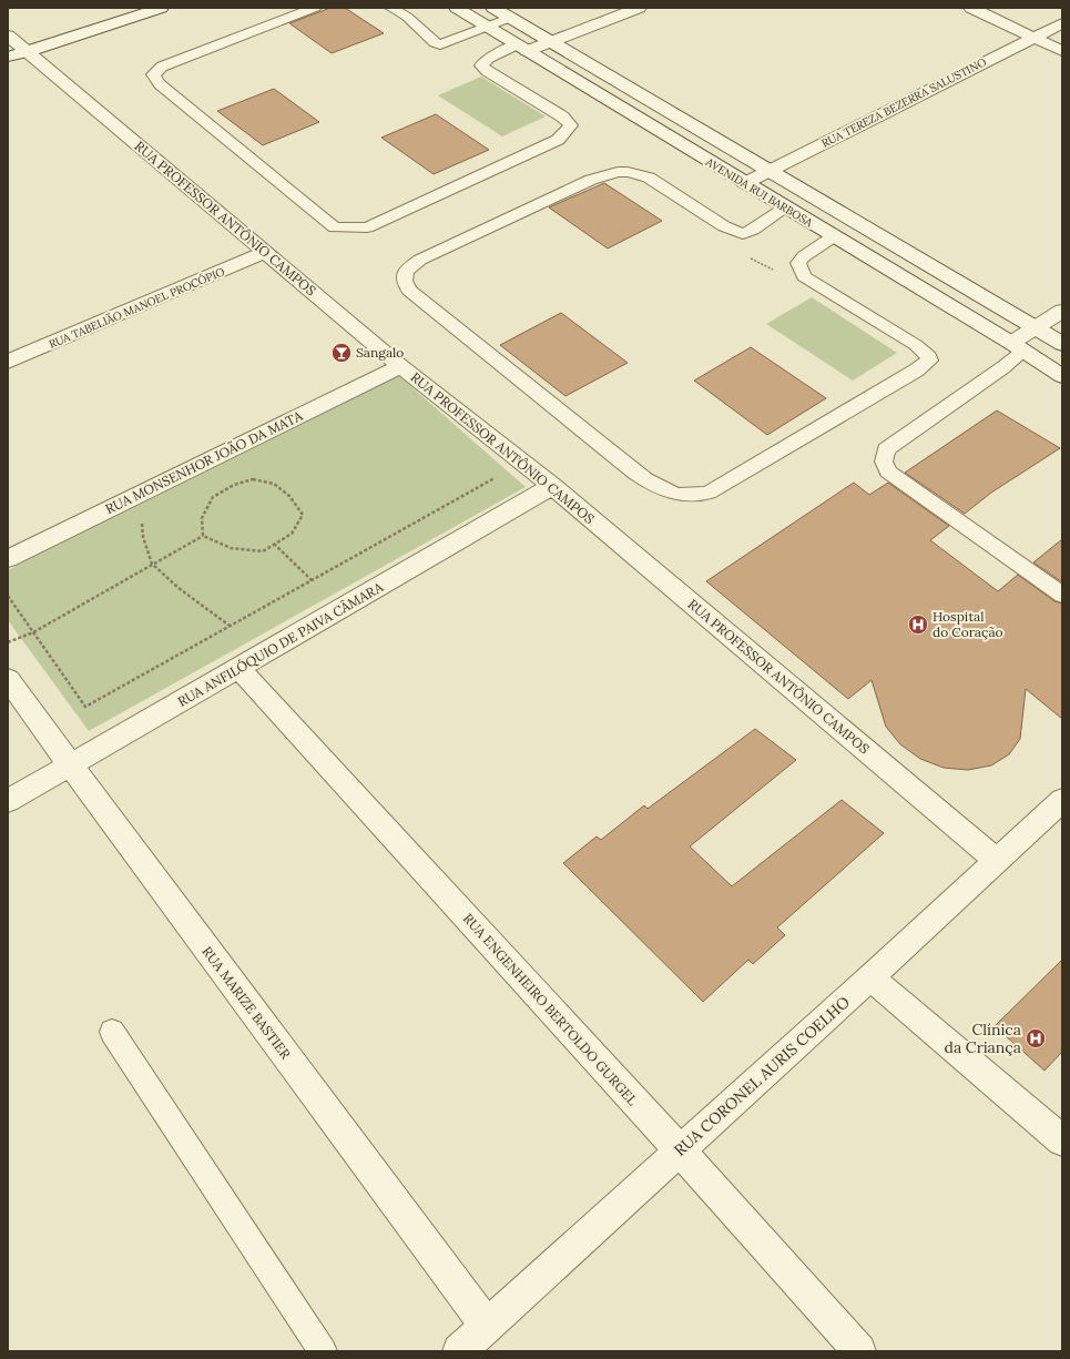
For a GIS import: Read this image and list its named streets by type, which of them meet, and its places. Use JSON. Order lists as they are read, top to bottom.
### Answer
{
  "streets": {
    "street": [
      "RUA TEREZA BEZERRA SALUSTINO",
      "AVENIDA RUI BARBOSA",
      "RUA PROFESSOR ANTÔNIO CAMPOS",
      "RUA TABELIÃO MANOEL PROCÓPIO",
      "RUA MONSENHOR JOÃO DA MATA",
      "RUA ANFILÓQUIO DE PAIVA CÂMARA",
      "RUA MARIZE BASTIER",
      "RUA ENGENHEIRO BERTOLDO GURGEL",
      "RUA CORONEL AURIS COELHO"
    ]
  },
  "crossings": [
    ["RUA TEREZA BEZERRA SALUSTINO", "AVENIDA RUI BARBOSA"],
    ["RUA PROFESSOR ANTÔNIO CAMPOS", "RUA TABELIÃO MANOEL PROCÓPIO"],
    ["RUA PROFESSOR ANTÔNIO CAMPOS", "RUA MONSENHOR JOÃO DA MATA"],
    ["RUA PROFESSOR ANTÔNIO CAMPOS", "RUA ANFILÓQUIO DE PAIVA CÂMARA"],
    ["RUA PROFESSOR ANTÔNIO CAMPOS", "RUA CORONEL AURIS COELHO"],
    ["RUA ANFILÓQUIO DE PAIVA CÂMARA", "RUA MARIZE BASTIER"],
    ["RUA ANFILÓQUIO DE PAIVA CÂMARA", "RUA ENGENHEIRO BERTOLDO GURGEL"],
    ["RUA MARIZE BASTIER", "RUA CORONEL AURIS COELHO"],
    ["RUA ENGENHEIRO BERTOLDO GURGEL", "RUA CORONEL AURIS COELHO"]
  ],
  "places": {
    "bar": ["Sangalo"],
    "hospital": ["Hospital do Coração", "Clínica da Criança"]
  }
}
